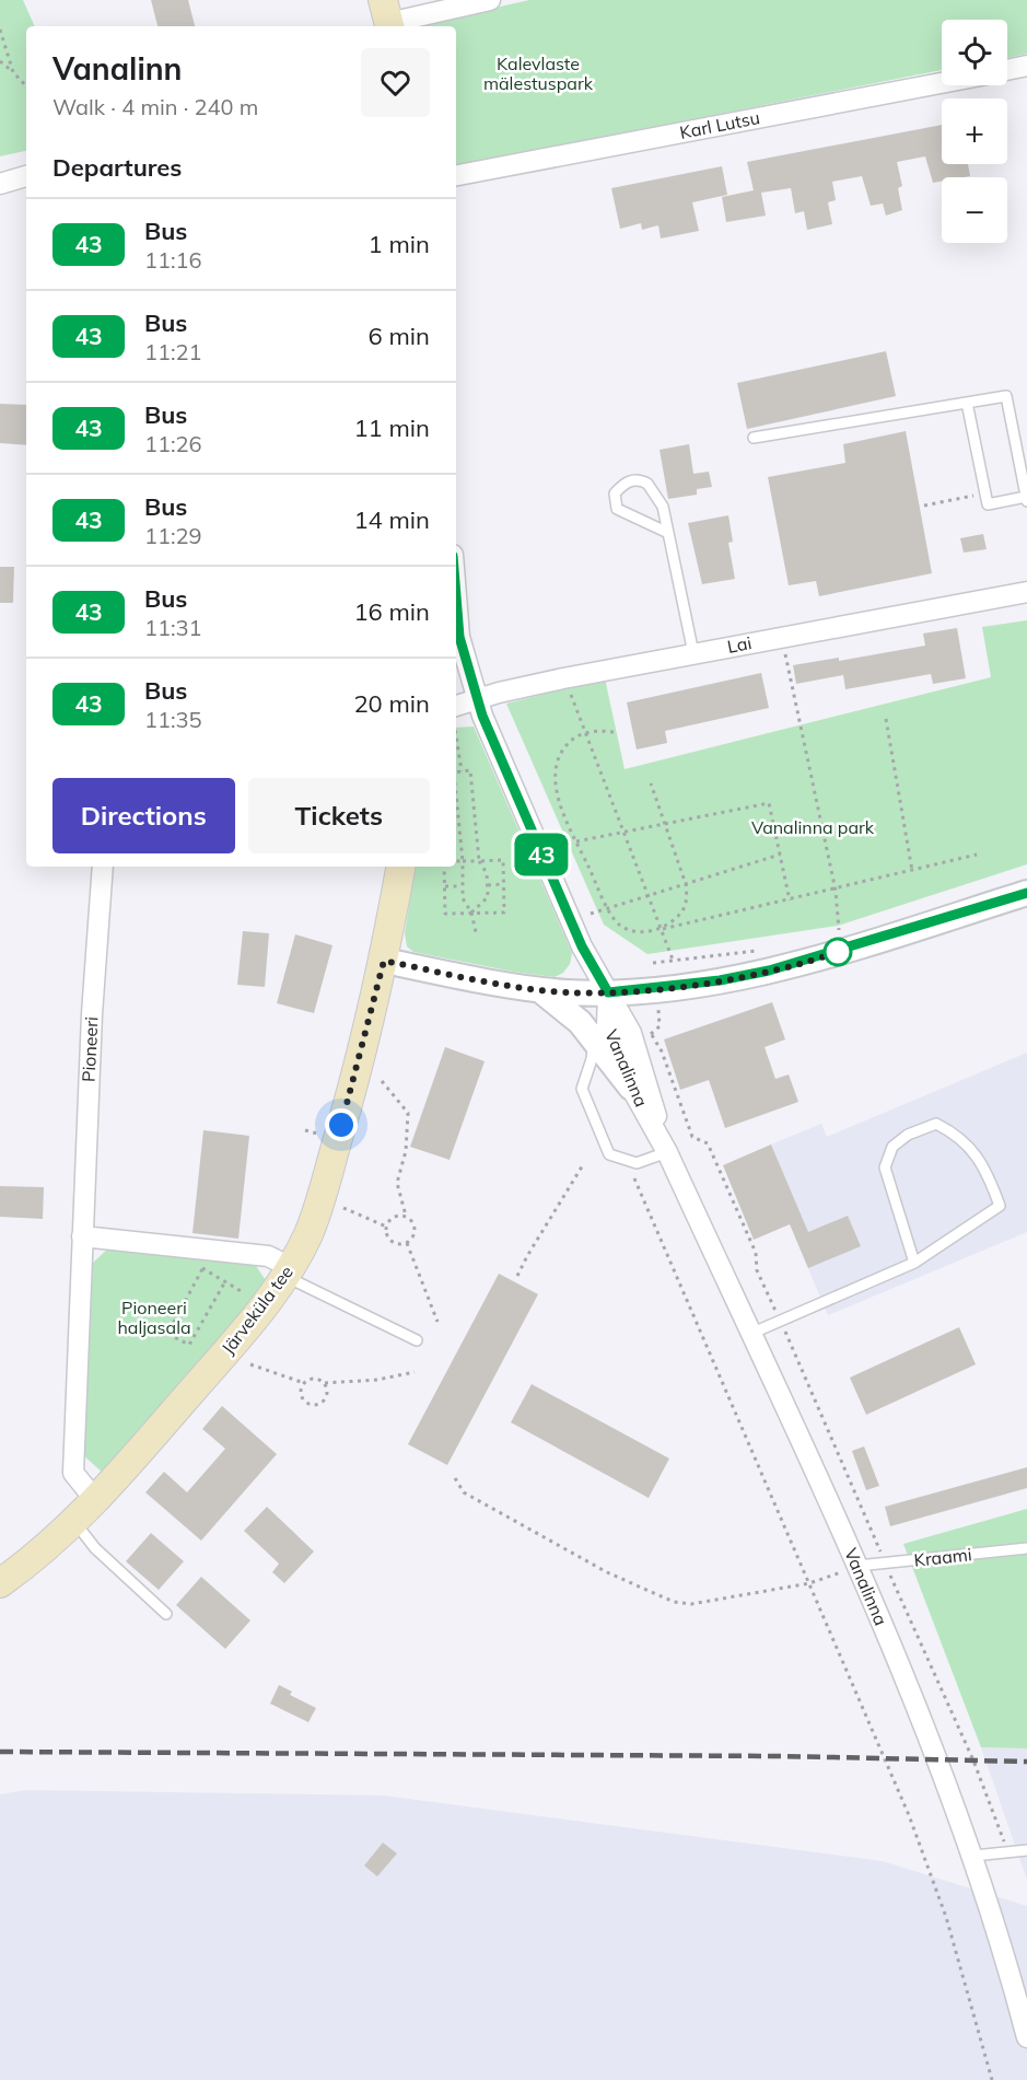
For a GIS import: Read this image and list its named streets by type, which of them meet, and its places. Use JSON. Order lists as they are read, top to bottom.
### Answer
{
  "streets": {
    "main road": ["Järveküla tee"],
    "street": [
      "Karl Lutsu",
      "Lai",
      "Pioneeri",
      "Vanalinna"
    ],
    "lane": ["Kraami"]
  },
  "crossings": [
    ["Pioneeri", "Järveküla tee"],
    ["Vanalinna", "Kraami"]
  ],
  "parks": ["Kalevlaste mälestuspark", "Vanalinna park", "Pioneeri haljasala"],
  "lines": ["bus line 43"],
  "page": {
    "on_map": "43",
    "map_buttons": ["+", "−"],
    "heading": [
      ["Vanalinn", "Walk · 4 min · 240 m"],
      "Departures"
    ],
    "list": [
      {
        "mark": "43",
        "name": "Bus",
        "note": "11:16",
        "value": "1 min"
      },
      {
        "mark": "43",
        "name": "Bus",
        "note": "11:21",
        "value": "6 min"
      },
      {
        "mark": "43",
        "name": "Bus",
        "note": "11:26",
        "value": "11 min"
      },
      {
        "mark": "43",
        "name": "Bus",
        "note": "11:29",
        "value": "14 min"
      },
      {
        "mark": "43",
        "name": "Bus",
        "note": "11:31",
        "value": "16 min"
      },
      {
        "mark": "43",
        "name": "Bus",
        "note": "11:35",
        "value": "20 min"
      }
    ],
    "buttons": ["Directions", "Tickets"]
  }
}
